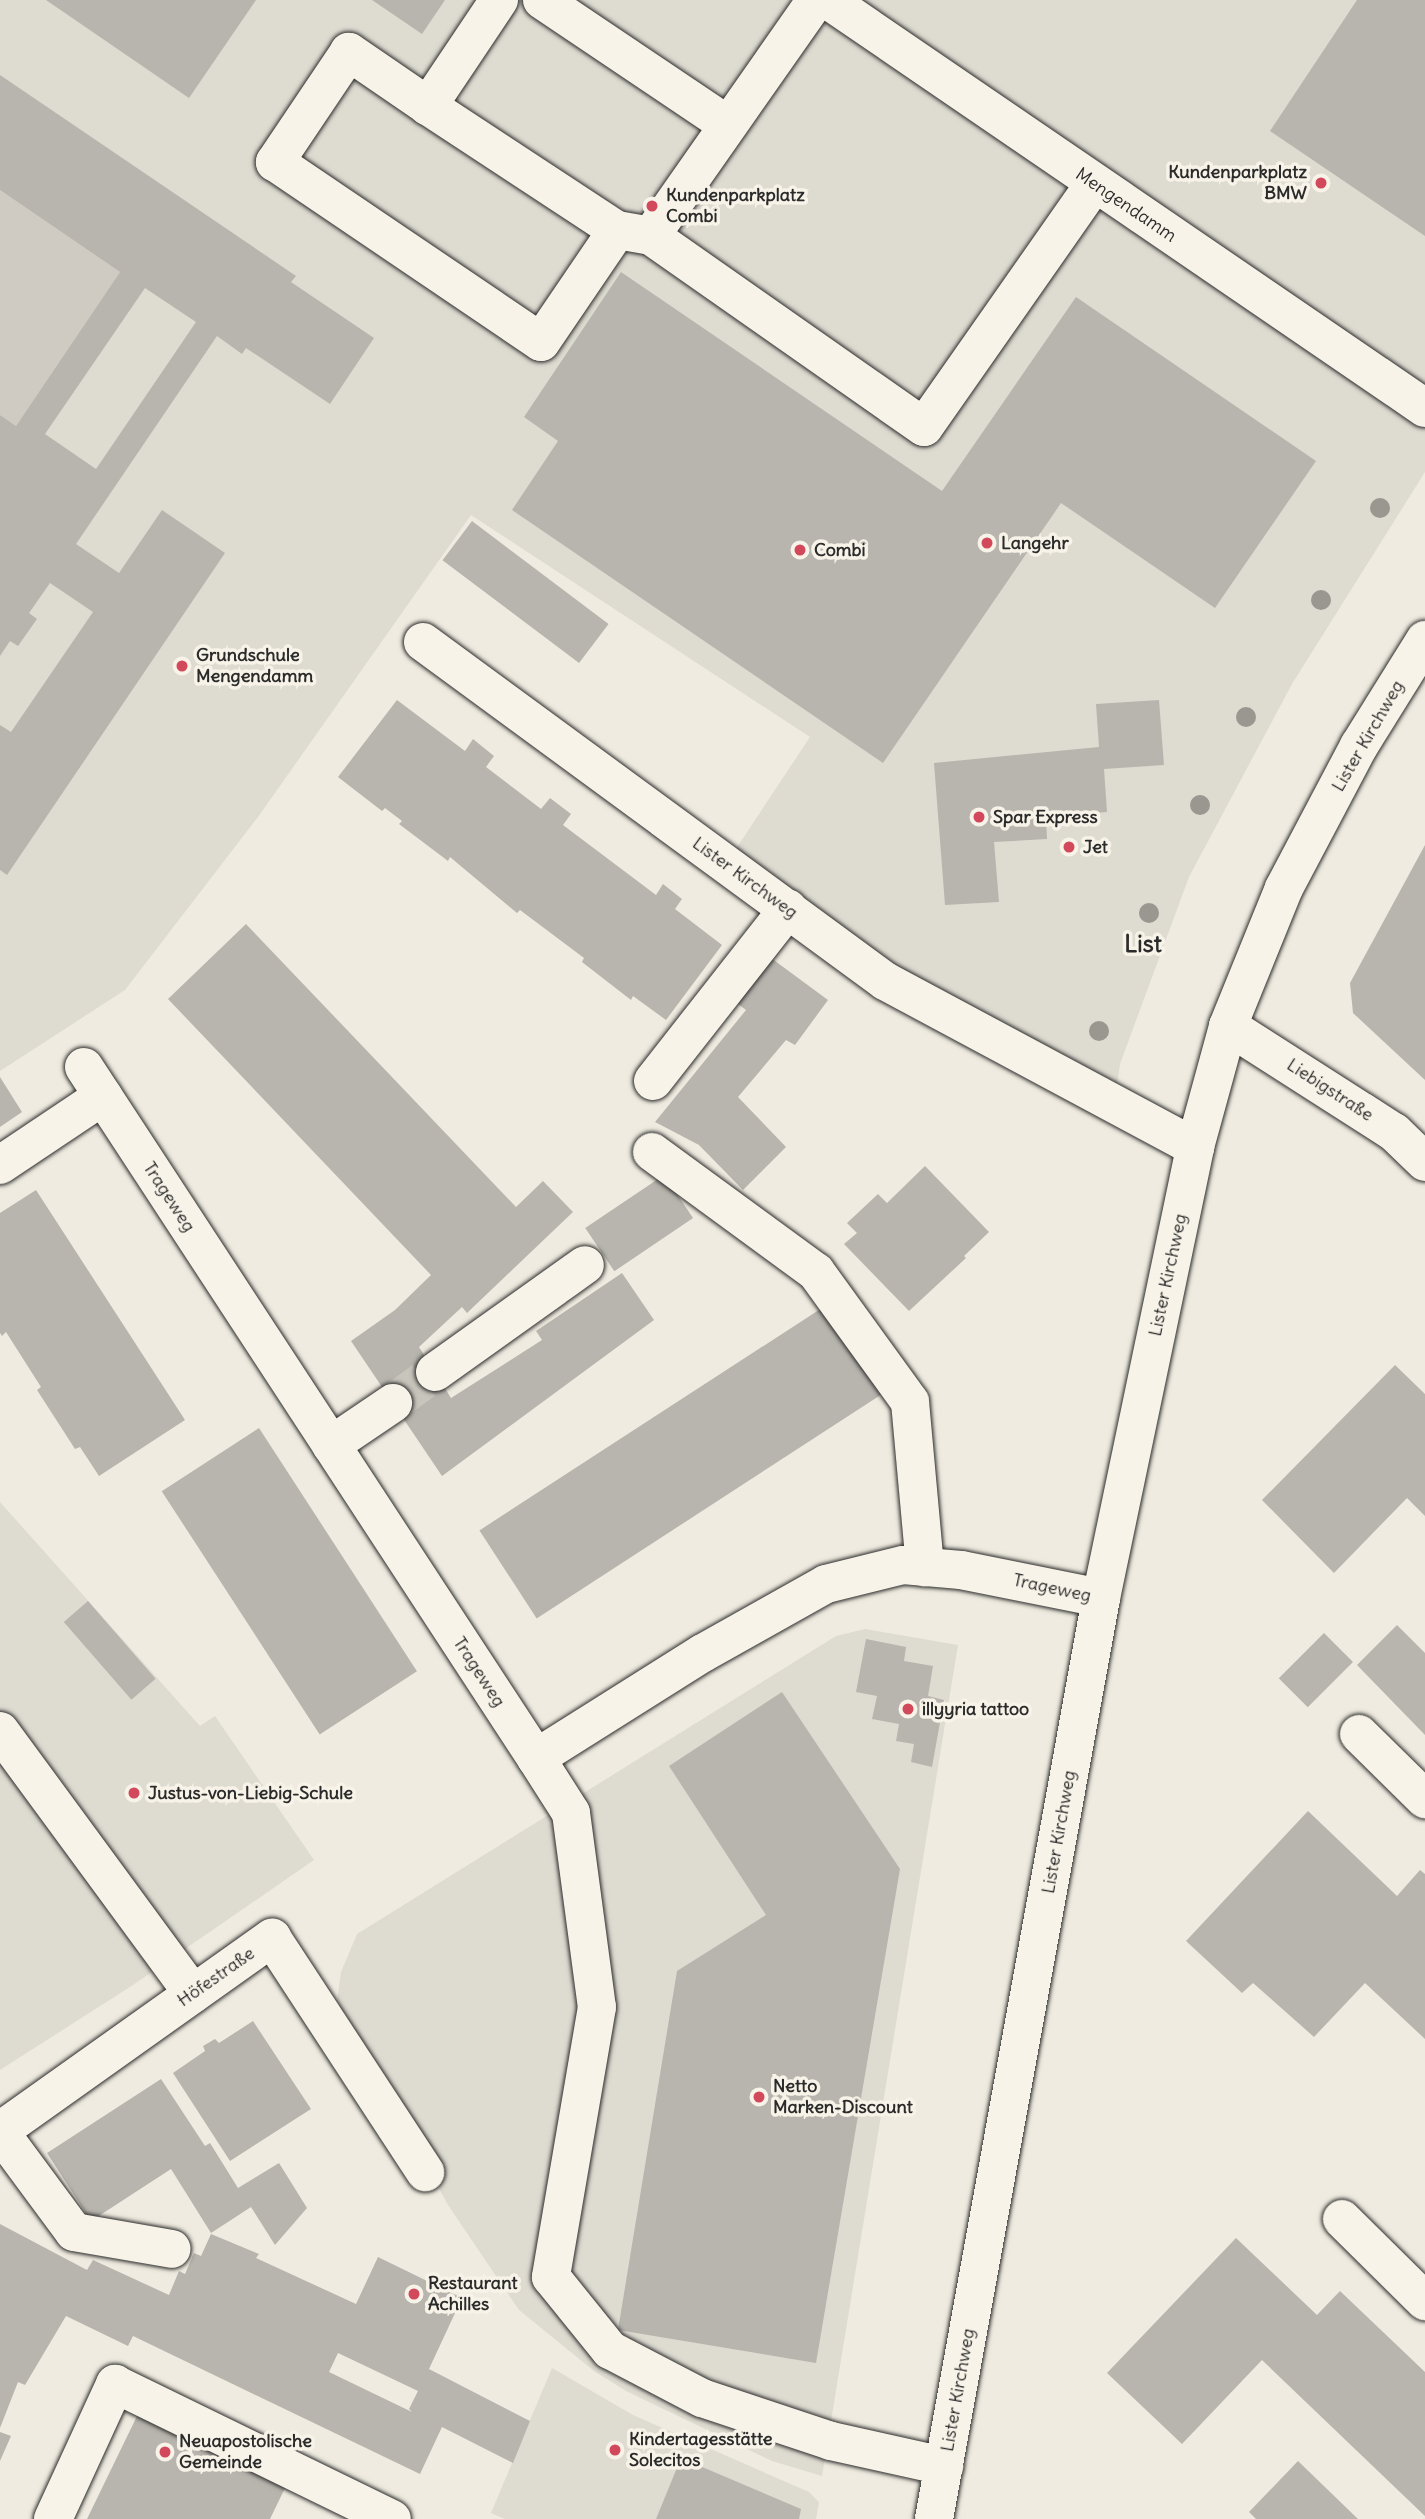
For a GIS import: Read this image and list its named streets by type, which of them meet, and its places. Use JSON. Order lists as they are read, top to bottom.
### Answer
{
  "streets": {
    "street": [
      "Mengendamm",
      "Lister Kirchweg",
      "Liebigstraße",
      "Trageweg",
      "Höfestraße"
    ]
  },
  "crossings": [
    ["Lister Kirchweg", "Liebigstraße"],
    ["Lister Kirchweg", "Trageweg"]
  ],
  "districts": ["List"],
  "places": [
    "Kundenparkplatz BMW",
    "Kundenparkplatz Combi",
    "Langehr",
    "Combi",
    "Grundschule Mengendamm",
    "Spar Express",
    "Jet",
    "illyyria tattoo",
    "Justus-von-Liebig-Schule",
    "Netto Marken-Discount",
    "Restaurant Achilles",
    "Kindertagesstätte Solecitos",
    "Neuapostolische Gemeinde"
  ]
}
